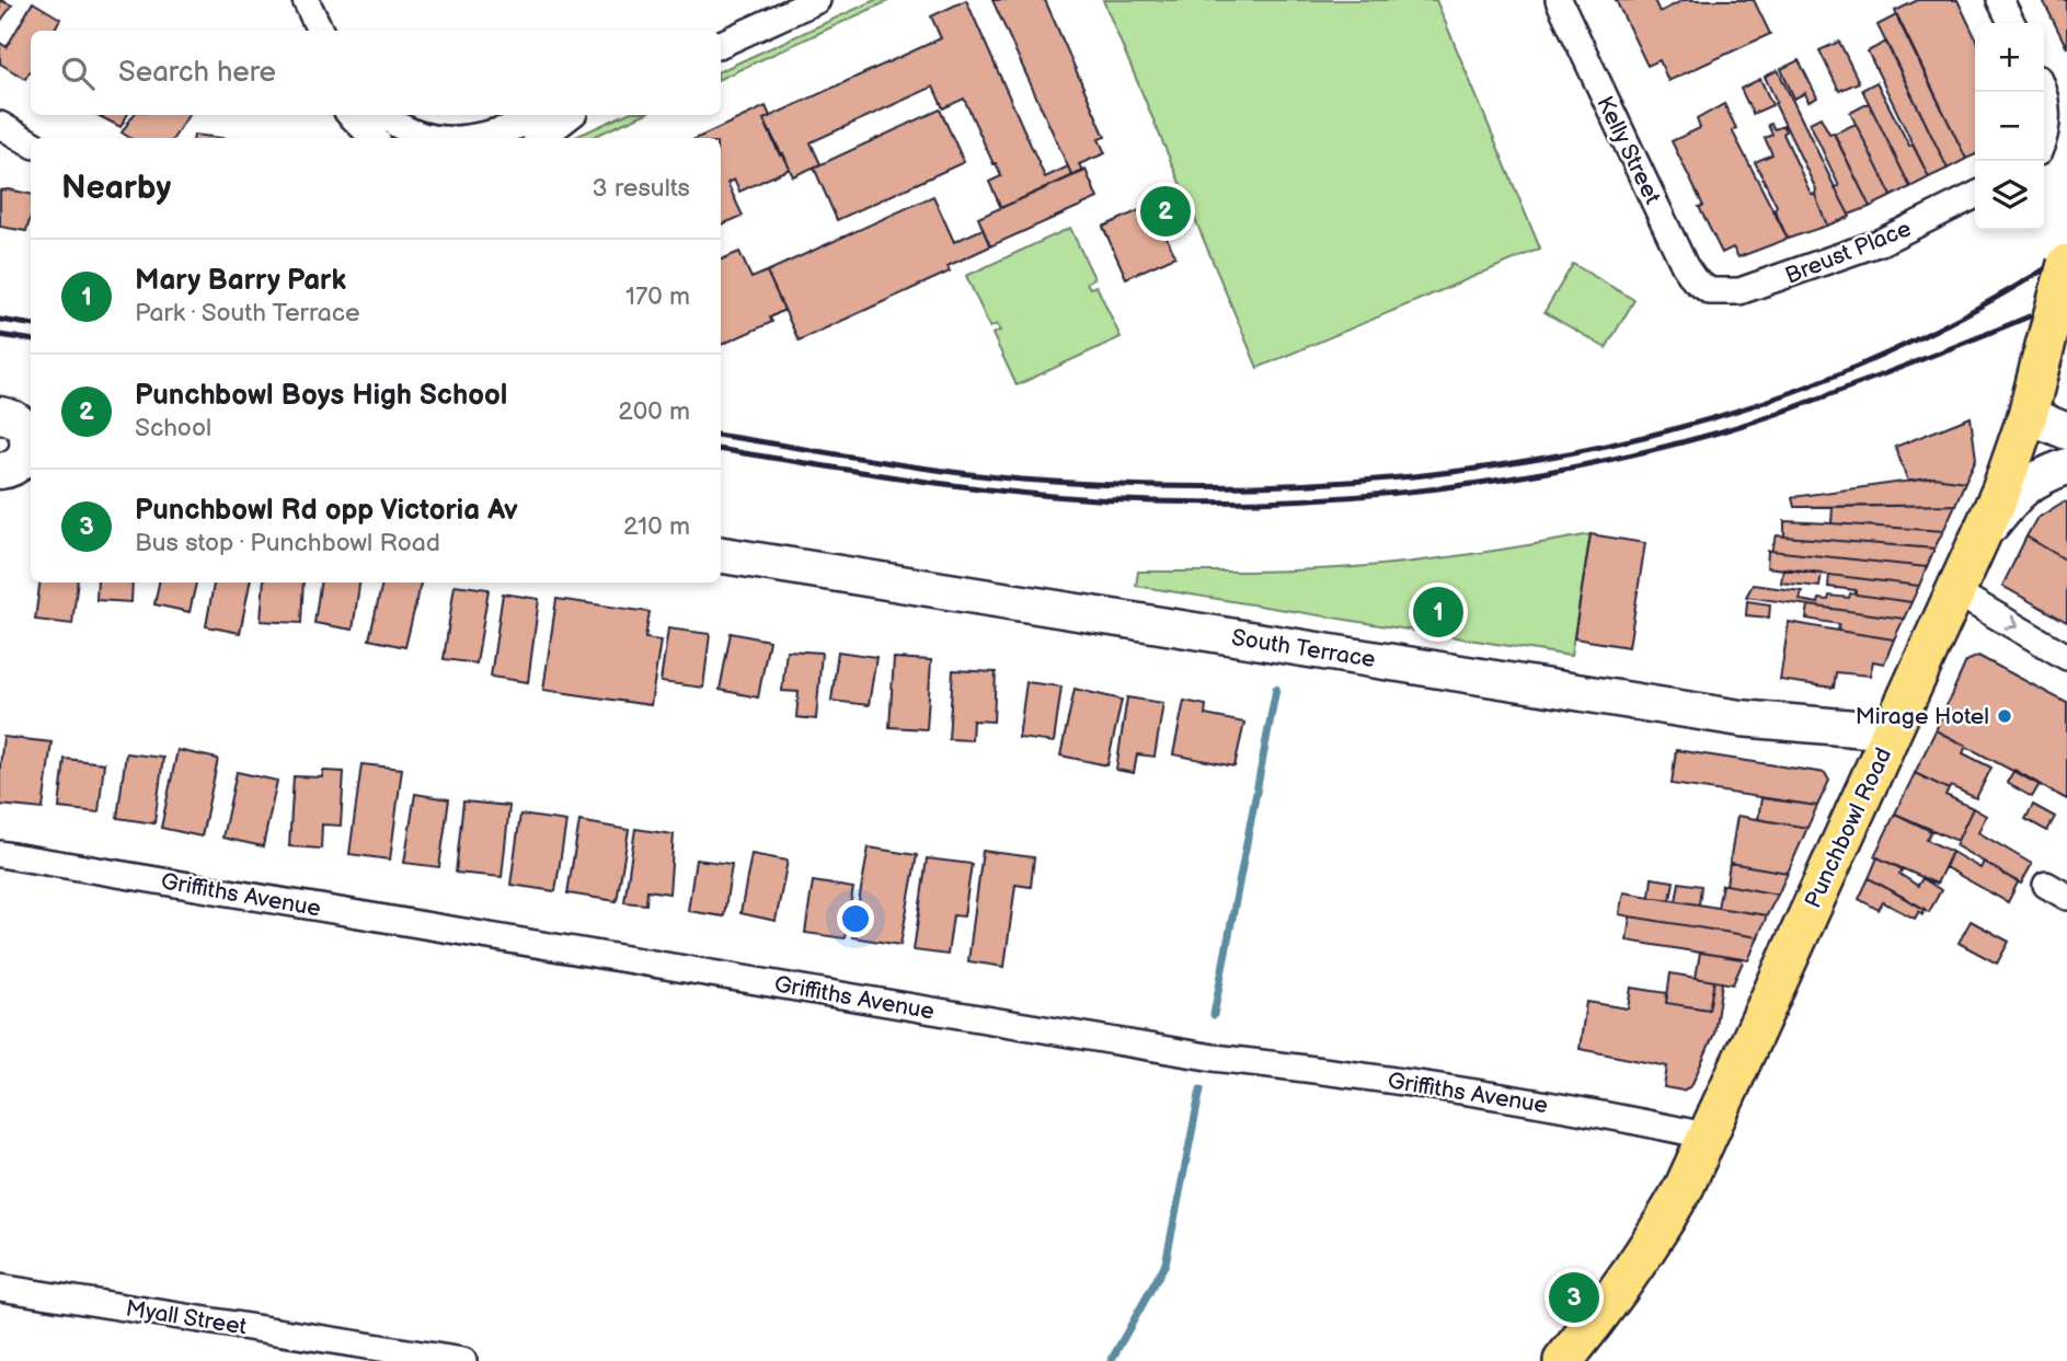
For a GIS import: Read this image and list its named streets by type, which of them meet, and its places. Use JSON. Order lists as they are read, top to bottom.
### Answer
{
  "streets": {
    "main road": ["Punchbowl Road"],
    "street": [
      "Kelly Street",
      "Breust Place",
      "South Terrace",
      "Griffiths Avenue",
      "Myall Street"
    ]
  },
  "crossings": [
    ["Kelly Street", "Breust Place"],
    ["South Terrace", "Punchbowl Road"],
    ["Punchbowl Road", "Griffiths Avenue"]
  ],
  "places": ["Mirage Hotel"],
  "page": {
    "map_buttons": ["+", "−"],
    "search": "Search here",
    "heading": ["Nearby", "3 results"],
    "pins": ["2", "1", "3"],
    "list": [
      {
        "mark": "1",
        "name": "Mary Barry Park",
        "note": "Park · South Terrace",
        "value": "170 m"
      },
      {
        "mark": "2",
        "name": "Punchbowl Boys High School",
        "note": "School",
        "value": "200 m"
      },
      {
        "mark": "3",
        "name": "Punchbowl Rd opp Victoria Av",
        "note": "Bus stop · Punchbowl Road",
        "value": "210 m"
      }
    ]
  }
}
